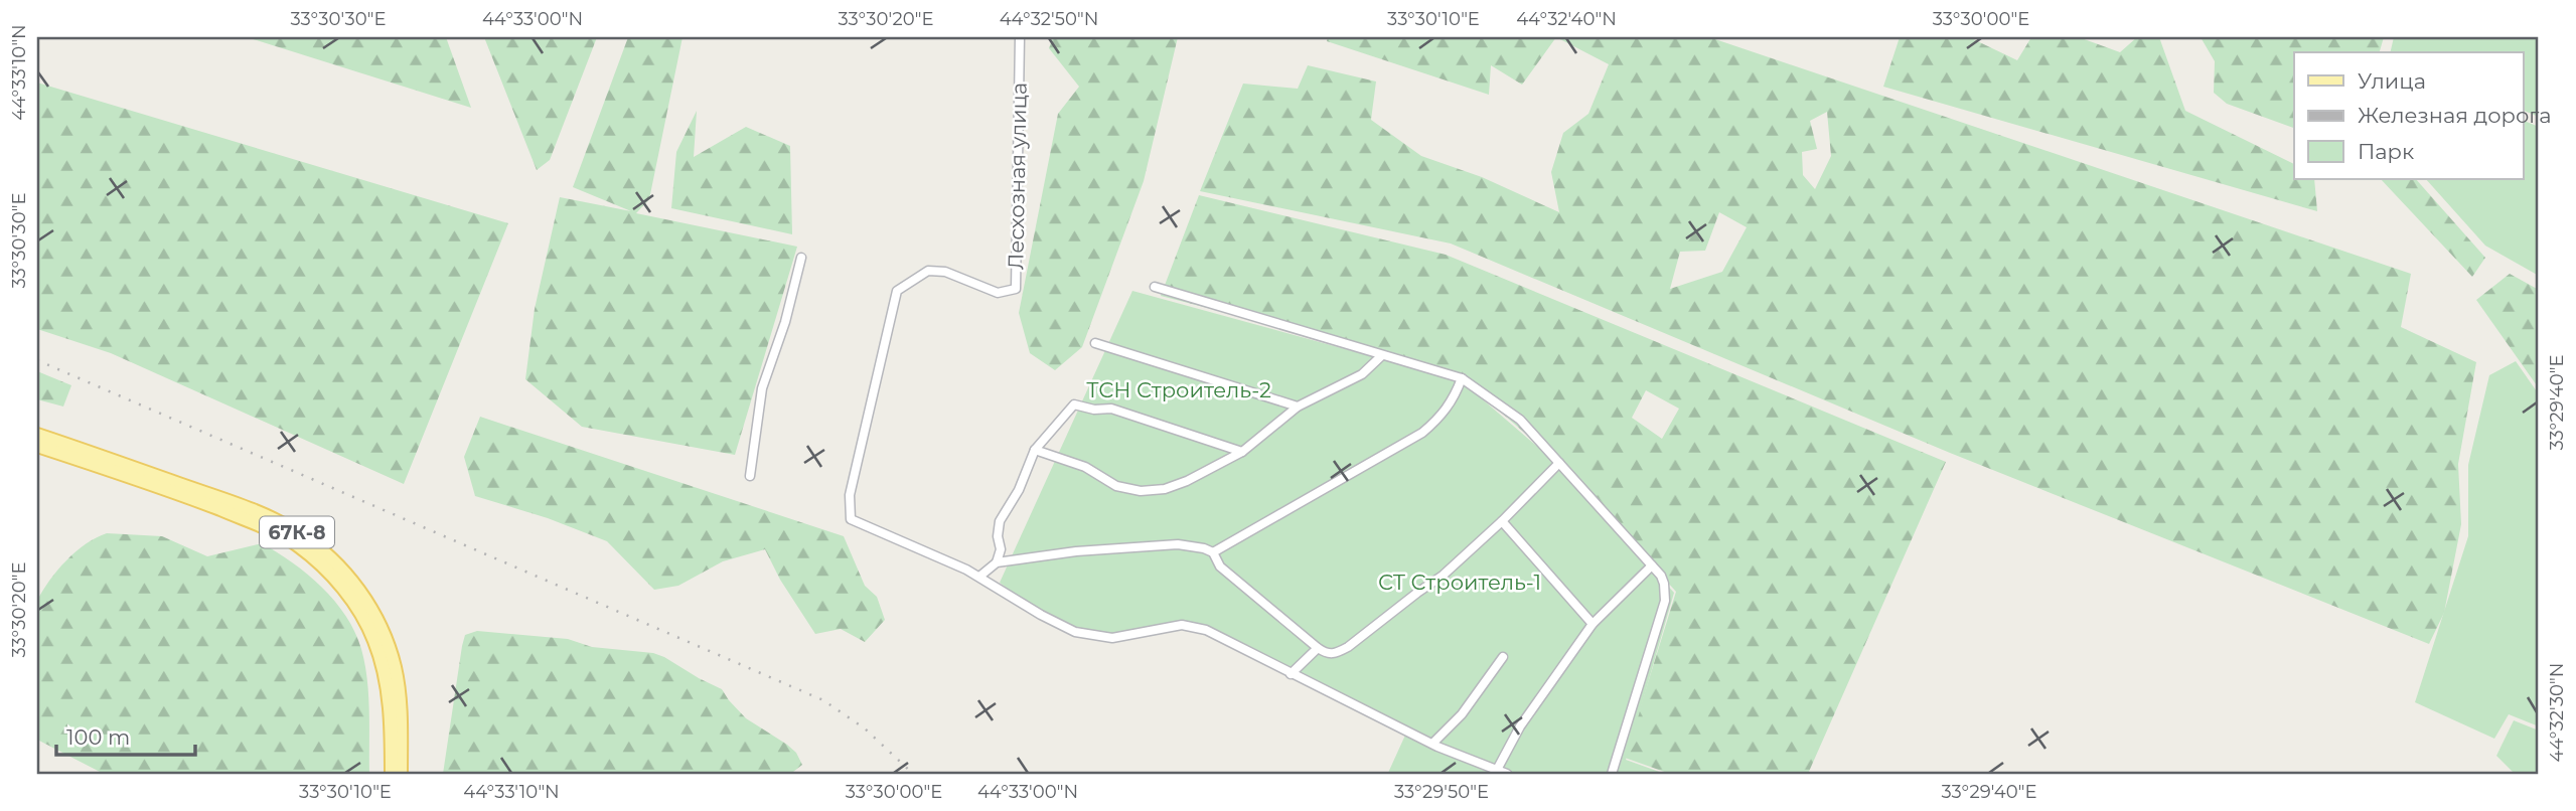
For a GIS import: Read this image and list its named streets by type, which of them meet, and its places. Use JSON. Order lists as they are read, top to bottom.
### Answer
{
  "streets": {
    "main road": ["67К-8"],
    "street": ["Лесхозная улица"]
  },
  "parks": ["ТСН Строитель-2", "СТ Строитель-1"],
  "legend": ["Улица", "Железная дорога", "Парк"],
  "scale_bar": "100 m",
  "coordinates": [
    "33°30'30\"E",
    "44°33'00\"N",
    "33°30'20\"E",
    "44°32'50\"N",
    "33°30'10\"E",
    "44°32'40\"N",
    "33°30'00\"E",
    "44°33'10\"N",
    "33°29'40\"E",
    "44°32'30\"N",
    "33°29'50\"E"
  ]
}
